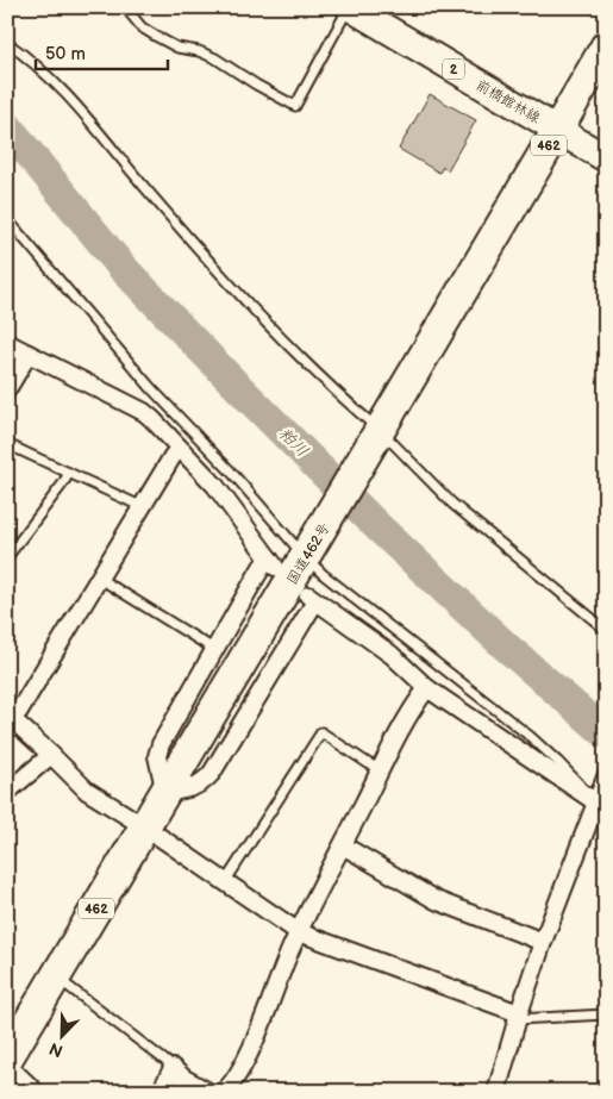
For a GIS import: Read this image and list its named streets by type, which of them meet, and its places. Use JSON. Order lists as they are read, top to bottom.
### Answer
{
  "streets": {
    "highway": ["462", "国道462号"],
    "main road": ["2", "前橋館林線"]
  },
  "crossings": [
    ["前橋館林線", "国道462号"]
  ],
  "water": ["粕川"],
  "scale_bar": "50 m",
  "north": "bottom left"
}
